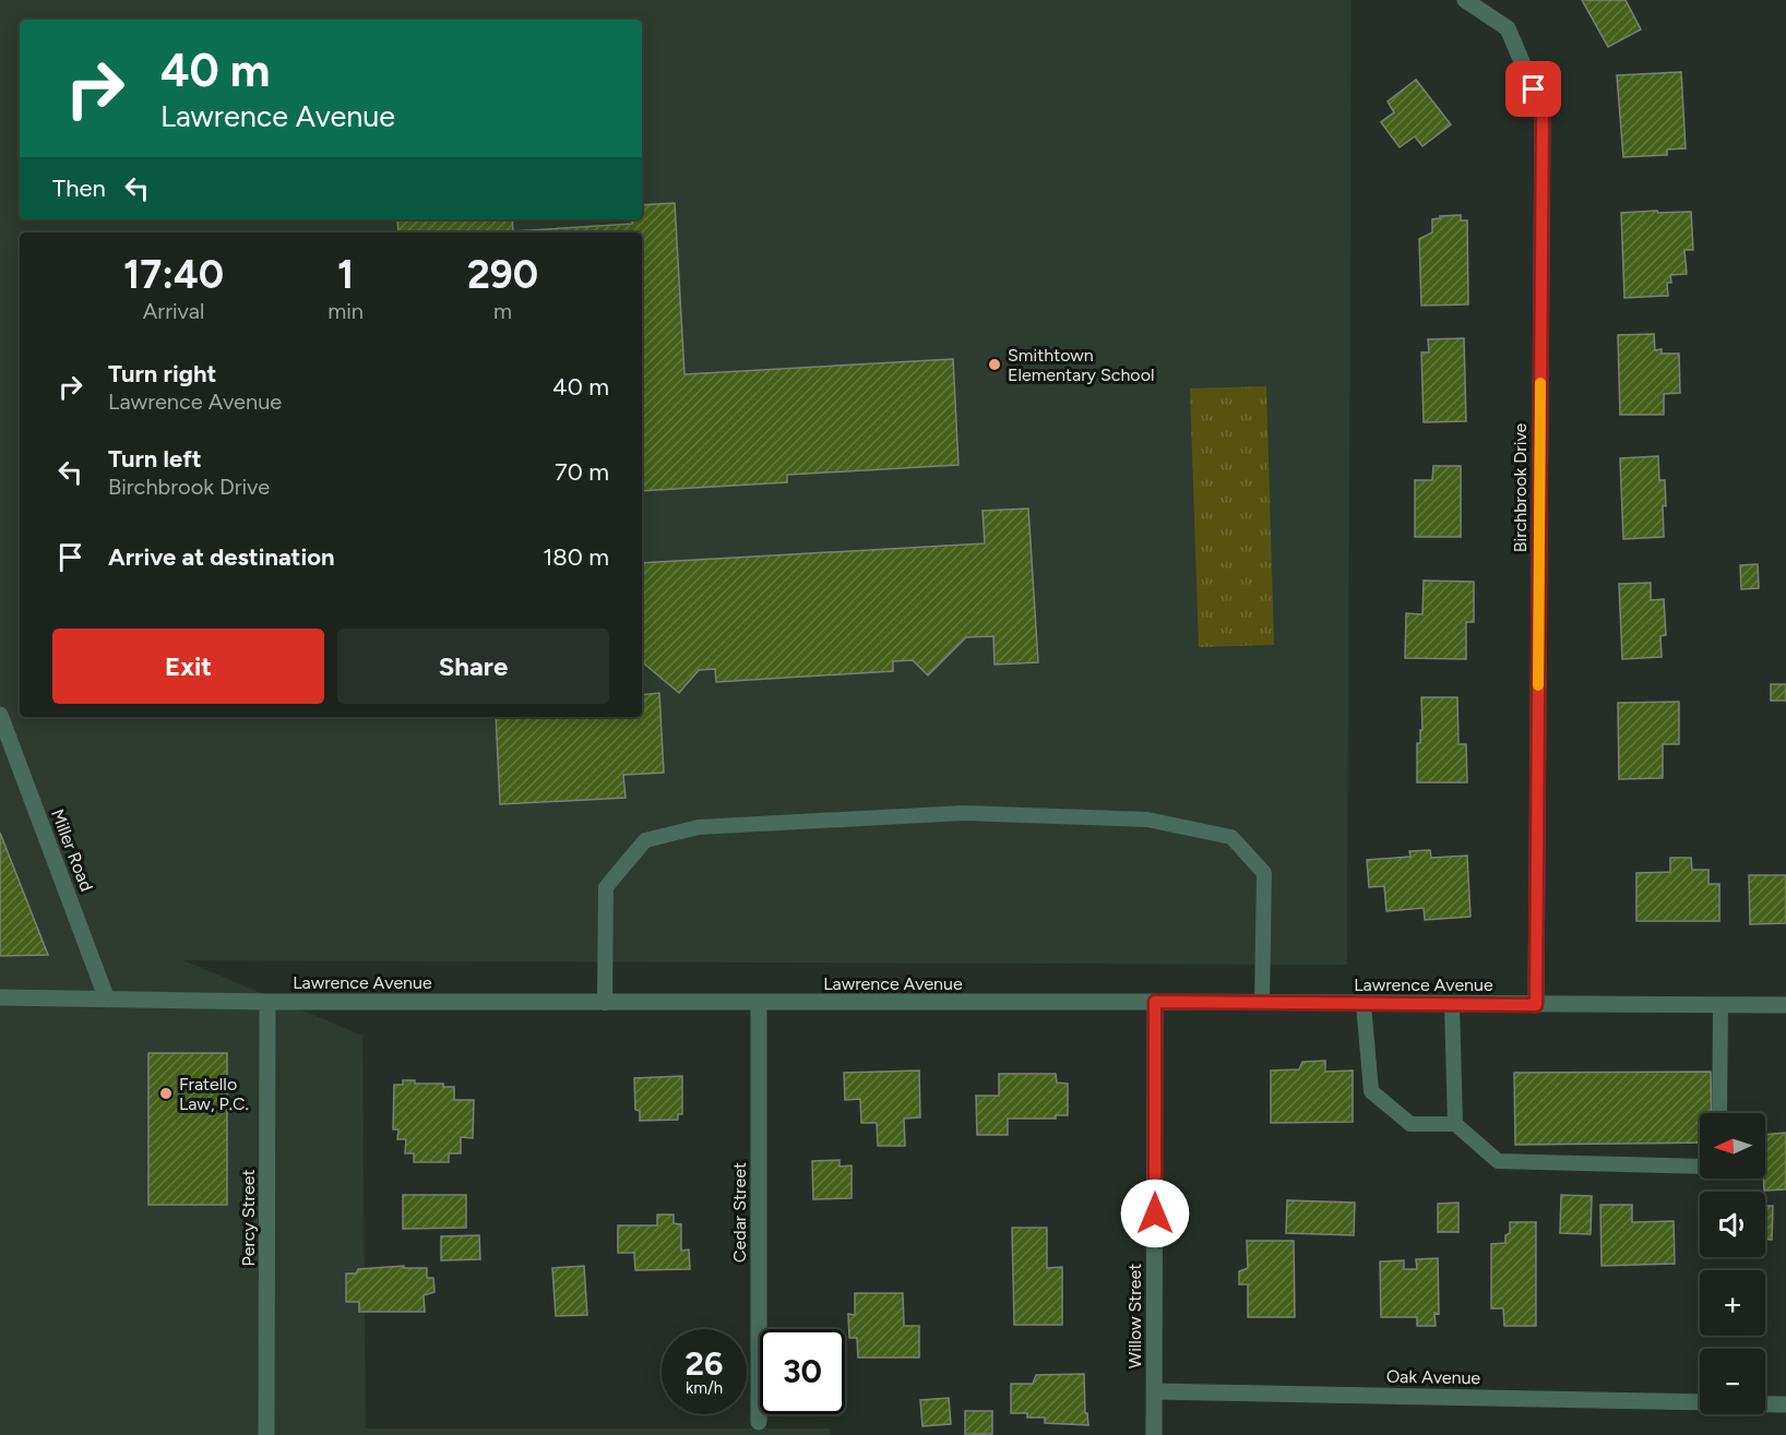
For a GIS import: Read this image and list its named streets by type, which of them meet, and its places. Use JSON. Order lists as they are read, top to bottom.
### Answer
{
  "streets": {
    "street": [
      "Birchbrook Drive",
      "Miller Road",
      "Lawrence Avenue",
      "Cedar Street",
      "Percy Street",
      "Willow Street",
      "Oak Avenue"
    ]
  },
  "crossings": [
    ["Birchbrook Drive", "Lawrence Avenue"],
    ["Miller Road", "Lawrence Avenue"],
    ["Lawrence Avenue", "Cedar Street"],
    ["Lawrence Avenue", "Percy Street"],
    ["Lawrence Avenue", "Willow Street"],
    ["Willow Street", "Oak Avenue"]
  ],
  "places": ["Smithtown Elementary School", "Fratello Law, P.C."],
  "north": "left",
  "page": {
    "turn": ["40 m", "Lawrence Avenue"],
    "then": "Then",
    "eta": [
      "17:40",
      "Arrival",
      "1",
      "min",
      "290",
      "m"
    ],
    "list": [
      {
        "name": "Turn right",
        "note": "Lawrence Avenue",
        "value": "40 m"
      },
      {
        "name": "Turn left",
        "note": "Birchbrook Drive",
        "value": "70 m"
      },
      {
        "name": "Arrive at destination",
        "value": "180 m"
      }
    ],
    "buttons": ["Exit", "Share"],
    "map_buttons": ["+", "−"],
    "speed": "26 km/h",
    "limit": "30"
  }
}
